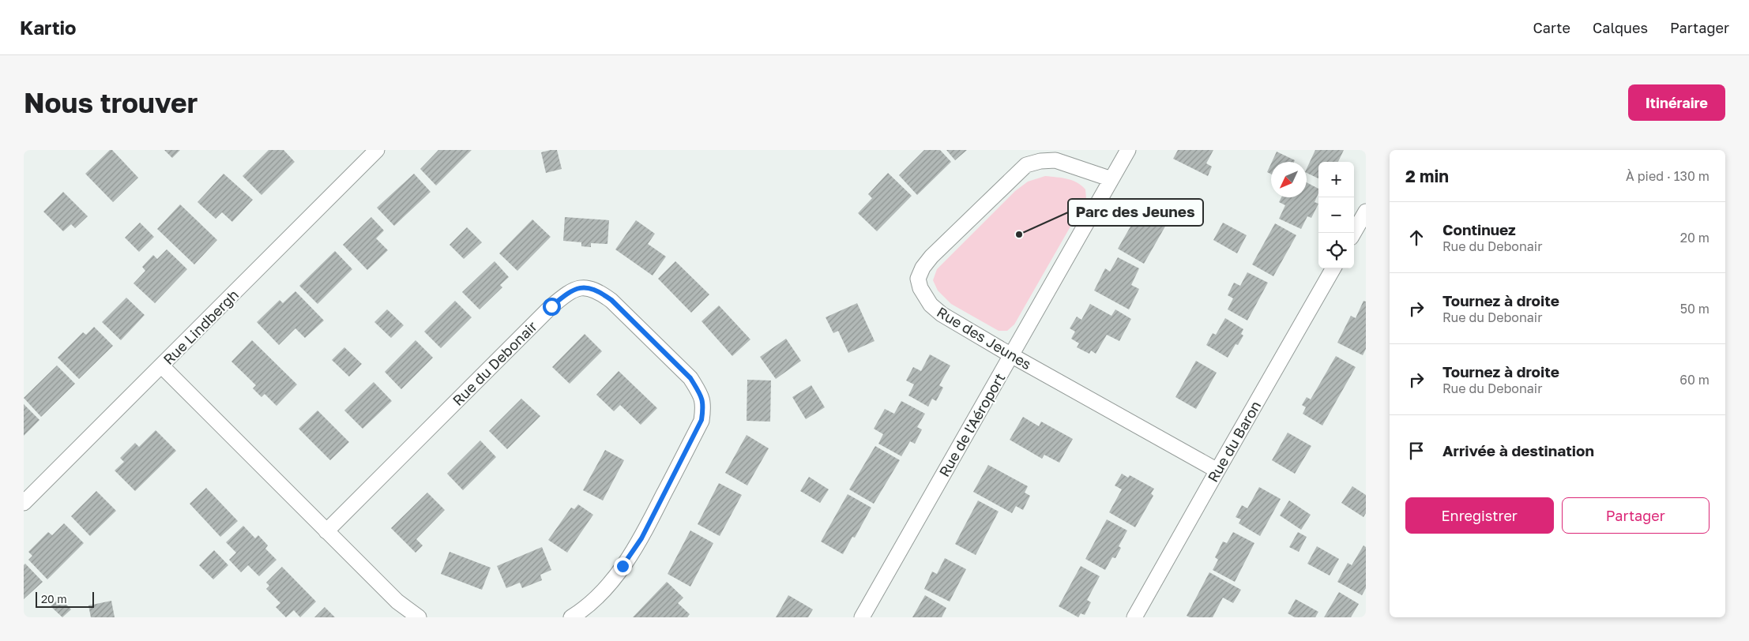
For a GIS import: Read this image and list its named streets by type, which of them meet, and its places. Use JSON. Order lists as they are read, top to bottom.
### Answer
{
  "streets": {
    "street": [
      "Rue Lindbergh",
      "Rue des Jeunes",
      "Rue du Debonair",
      "Rue de l'Aéroport",
      "Rue du Baron"
    ]
  },
  "crossings": [
    ["Rue des Jeunes", "Rue de l'Aéroport"],
    ["Rue des Jeunes", "Rue du Baron"]
  ],
  "places": ["Parc des Jeunes"],
  "scale_bar": "20 m",
  "north": "bottom left",
  "page": {
    "header": "Kartio",
    "nav": ["Carte", "Calques", "Partager"],
    "buttons": [
      "Itinéraire",
      ["Enregistrer", "Partager"]
    ],
    "title": "Nous trouver",
    "heading": ["2 min", "À pied · 130 m"],
    "map_buttons": ["+", "−"],
    "list": [
      ["Continuez", "Rue du Debonair", "20 m"],
      ["Tournez à droite", "Rue du Debonair", "50 m"],
      ["Tournez à droite", "Rue du Debonair", "60 m"],
      "Arrivée à destination"
    ],
    "scale": "20 m"
  }
}
